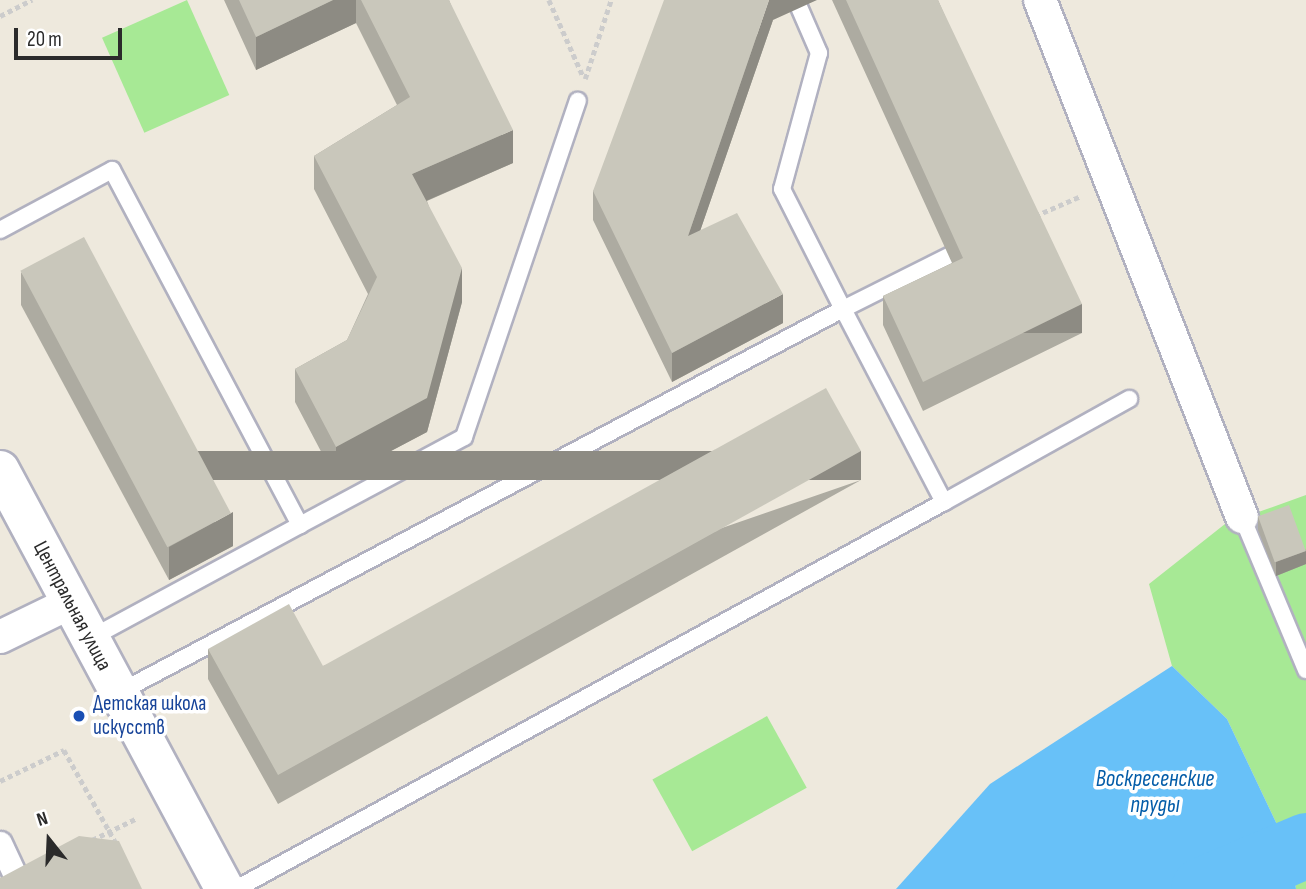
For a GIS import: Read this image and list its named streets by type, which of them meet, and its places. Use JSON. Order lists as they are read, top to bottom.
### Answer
{
  "streets": {
    "main road": ["Центральная улица"]
  },
  "water": ["Воскресенские пруды"],
  "places": ["Детская школа искусств"],
  "scale_bar": "20 m",
  "north": "top"
}
